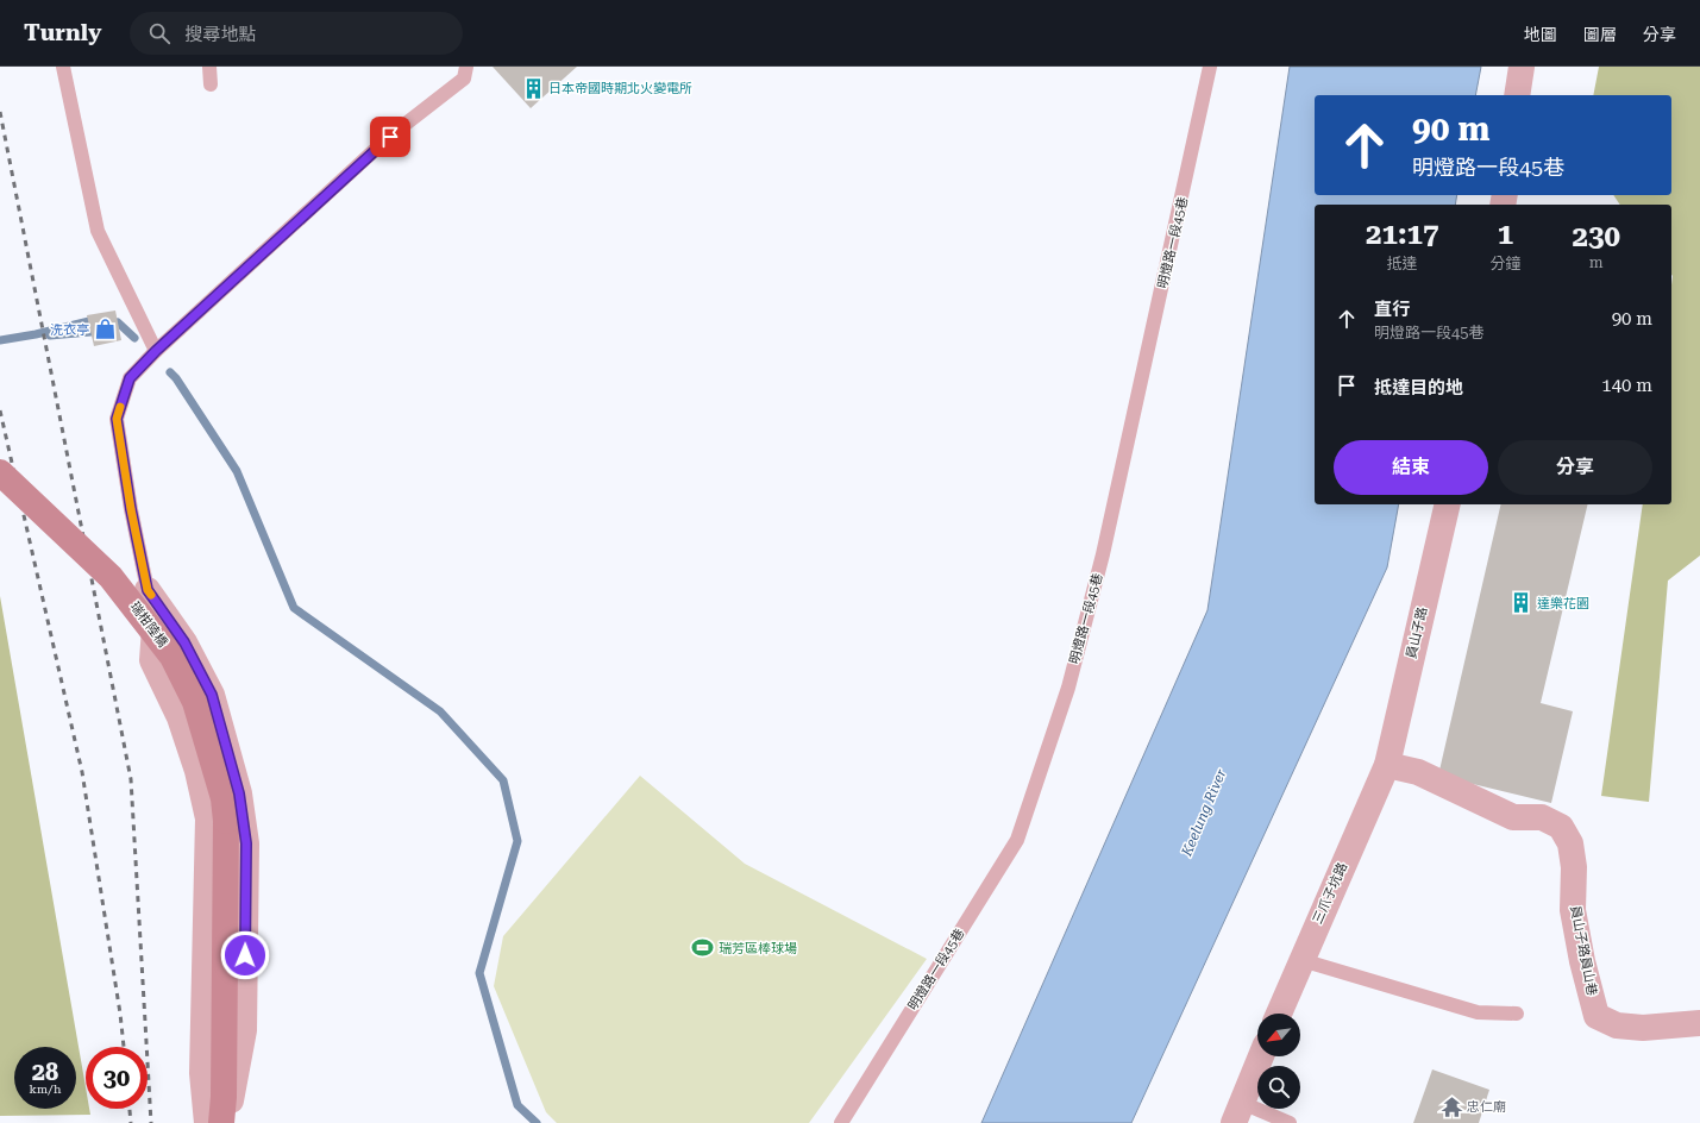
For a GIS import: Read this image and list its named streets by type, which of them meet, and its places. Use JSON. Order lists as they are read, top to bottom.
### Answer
{
  "streets": {
    "main road": ["瑞柑陸橋"],
    "street": ["員山子路", "三爪子坑路", "員山子路員山巷"],
    "lane": ["明燈路一段45巷"]
  },
  "crossings": [
    ["員山子路", "三爪子坑路"],
    ["員山子路", "員山子路員山巷"],
    ["三爪子坑路", "員山子路員山巷"]
  ],
  "water": ["Keelung River"],
  "places": {
    "building": ["日本帝國時期北火變電所", "達樂花園"],
    "shop": ["洗衣亭"],
    "sports": ["瑞芳區棒球場"],
    "temple": ["忠仁廟"]
  },
  "north": "bottom left",
  "page": {
    "header": "Turnly",
    "search": "搜尋地點",
    "nav": ["地圖", "圖層", "分享"],
    "turn": ["90 m", "明燈路一段45巷"],
    "eta": [
      "21:17",
      "抵達",
      "1",
      "分鐘",
      "230",
      "m"
    ],
    "list": [
      {
        "name": "直行",
        "note": "明燈路一段45巷",
        "value": "90 m"
      },
      {
        "name": "抵達目的地",
        "value": "140 m"
      }
    ],
    "buttons": ["結束", "分享"],
    "speed": "28 km/h",
    "limit": "30"
  }
}
